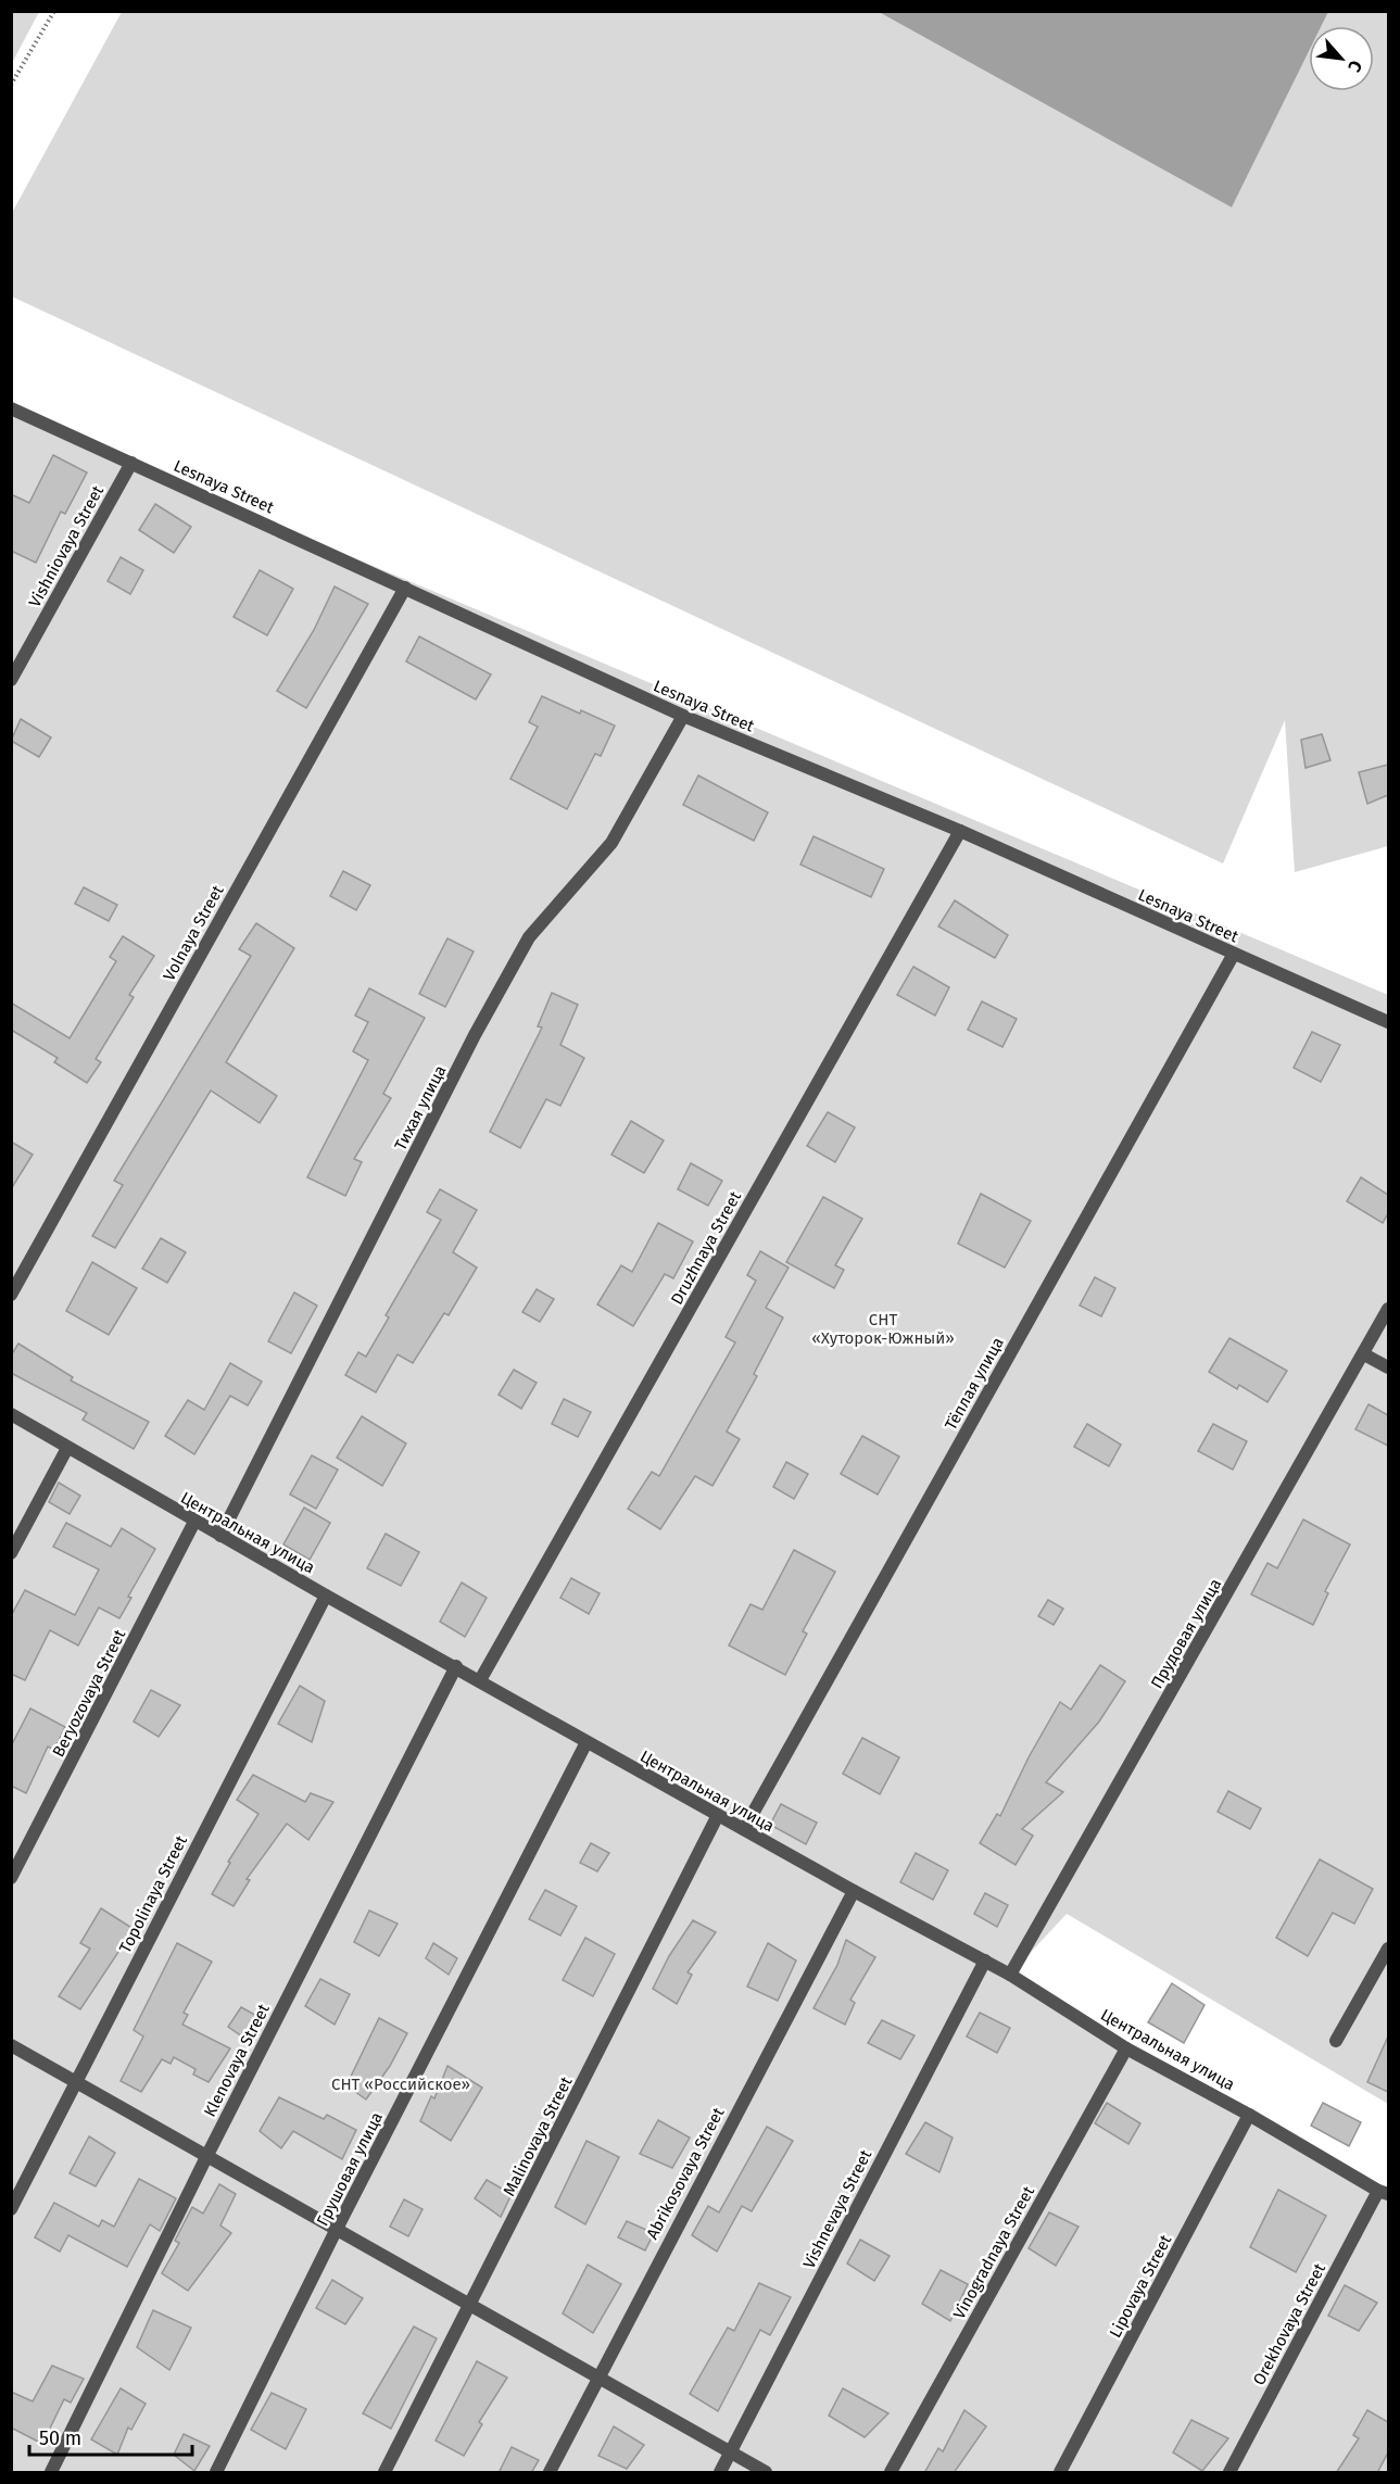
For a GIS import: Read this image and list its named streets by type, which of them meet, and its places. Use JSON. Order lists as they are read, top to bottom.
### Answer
{
  "streets": {
    "street": [
      "Lesnaya Street",
      "Vishniovaya Street",
      "Volnaya Street",
      "Тихая улица",
      "Druzhnaya Street",
      "Тёплая улица",
      "Центральная улица",
      "Прудовая улица",
      "Beryozovaya Street",
      "Topolinaya Street",
      "Klenovaya Street",
      "Malinovaya Street",
      "Грушовая улица",
      "Abrikosovaya Street",
      "Vishnevaya Street",
      "Vinogradnaya Street",
      "Lipovaya Street",
      "Orekhovaya Street"
    ]
  },
  "crossings": [
    ["Lesnaya Street", "Vishniovaya Street"],
    ["Lesnaya Street", "Volnaya Street"],
    ["Lesnaya Street", "Тихая улица"],
    ["Lesnaya Street", "Druzhnaya Street"],
    ["Lesnaya Street", "Тёплая улица"],
    ["Тихая улица", "Центральная улица"],
    ["Druzhnaya Street", "Центральная улица"],
    ["Тёплая улица", "Центральная улица"],
    ["Центральная улица", "Прудовая улица"],
    ["Центральная улица", "Beryozovaya Street"],
    ["Центральная улица", "Topolinaya Street"],
    ["Центральная улица", "Klenovaya Street"],
    ["Центральная улица", "Malinovaya Street"],
    ["Центральная улица", "Грушовая улица"],
    ["Центральная улица", "Abrikosovaya Street"],
    ["Центральная улица", "Vishnevaya Street"],
    ["Центральная улица", "Vinogradnaya Street"],
    ["Центральная улица", "Lipovaya Street"],
    ["Центральная улица", "Orekhovaya Street"]
  ],
  "parks": ["СНТ «Хуторок-Южный»", "СНТ «Российское»"],
  "scale_bar": "50 m",
  "north": "bottom right"
}
